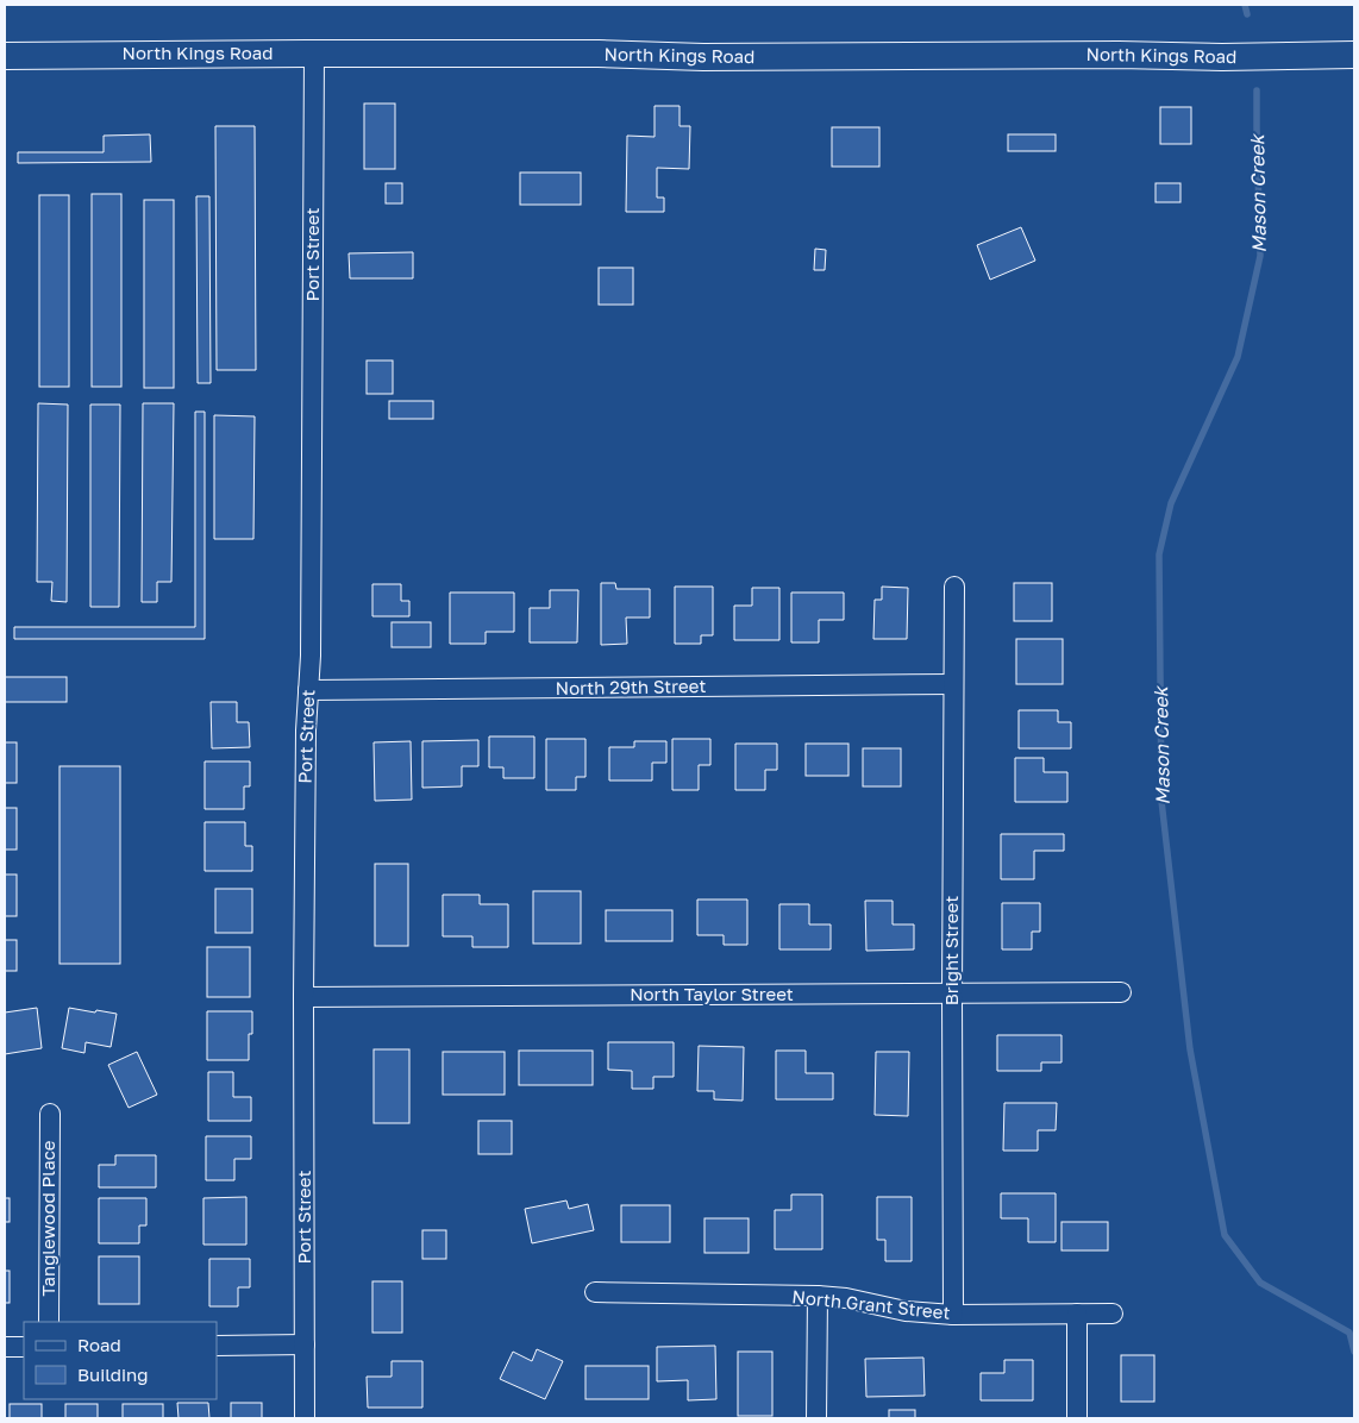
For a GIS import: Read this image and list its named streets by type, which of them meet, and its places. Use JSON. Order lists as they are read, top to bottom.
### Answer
{
  "streets": {
    "main road": ["North Kings Road"],
    "street": [
      "Port Street",
      "North 29th Street",
      "Bright Street",
      "North Taylor Street",
      "Tanglewood Place",
      "North Grant Street"
    ]
  },
  "crossings": [
    ["North Kings Road", "Port Street"],
    ["Port Street", "North 29th Street"],
    ["Port Street", "North Taylor Street"],
    ["North 29th Street", "Bright Street"],
    ["Bright Street", "North Taylor Street"],
    ["Bright Street", "North Grant Street"]
  ],
  "water": ["Mason Creek"],
  "legend": ["Road", "Building"]
}
